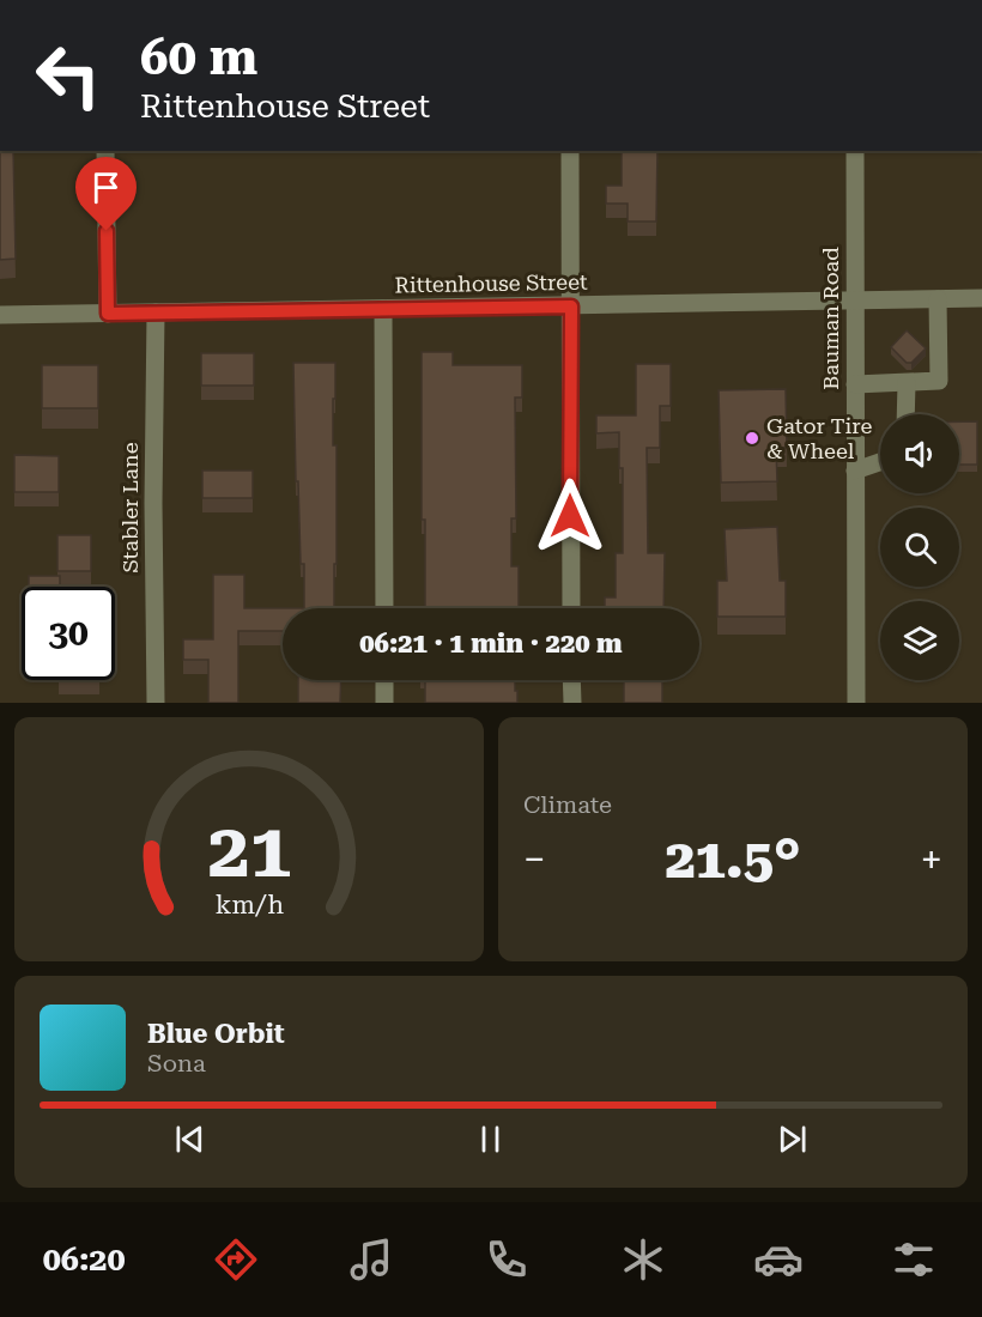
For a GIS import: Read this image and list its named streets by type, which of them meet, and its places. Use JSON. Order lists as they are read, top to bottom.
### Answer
{
  "streets": {
    "street": ["Rittenhouse Street", "Bauman Road", "Stabler Lane"]
  },
  "crossings": [
    ["Rittenhouse Street", "Bauman Road"],
    ["Rittenhouse Street", "Stabler Lane"]
  ],
  "places": ["Gator Tire & Wheel"],
  "page": {
    "turn": ["60 m", "Rittenhouse Street"],
    "limit": "30",
    "trip": "06:21 · 1 min · 220 m",
    "tile": "Climate",
    "heat": ["−", "21.5°", "+"],
    "song": ["Blue Orbit", "Sona"],
    "tabs": "06:20",
    "gauge": ["21", "km/h"]
  }
}
